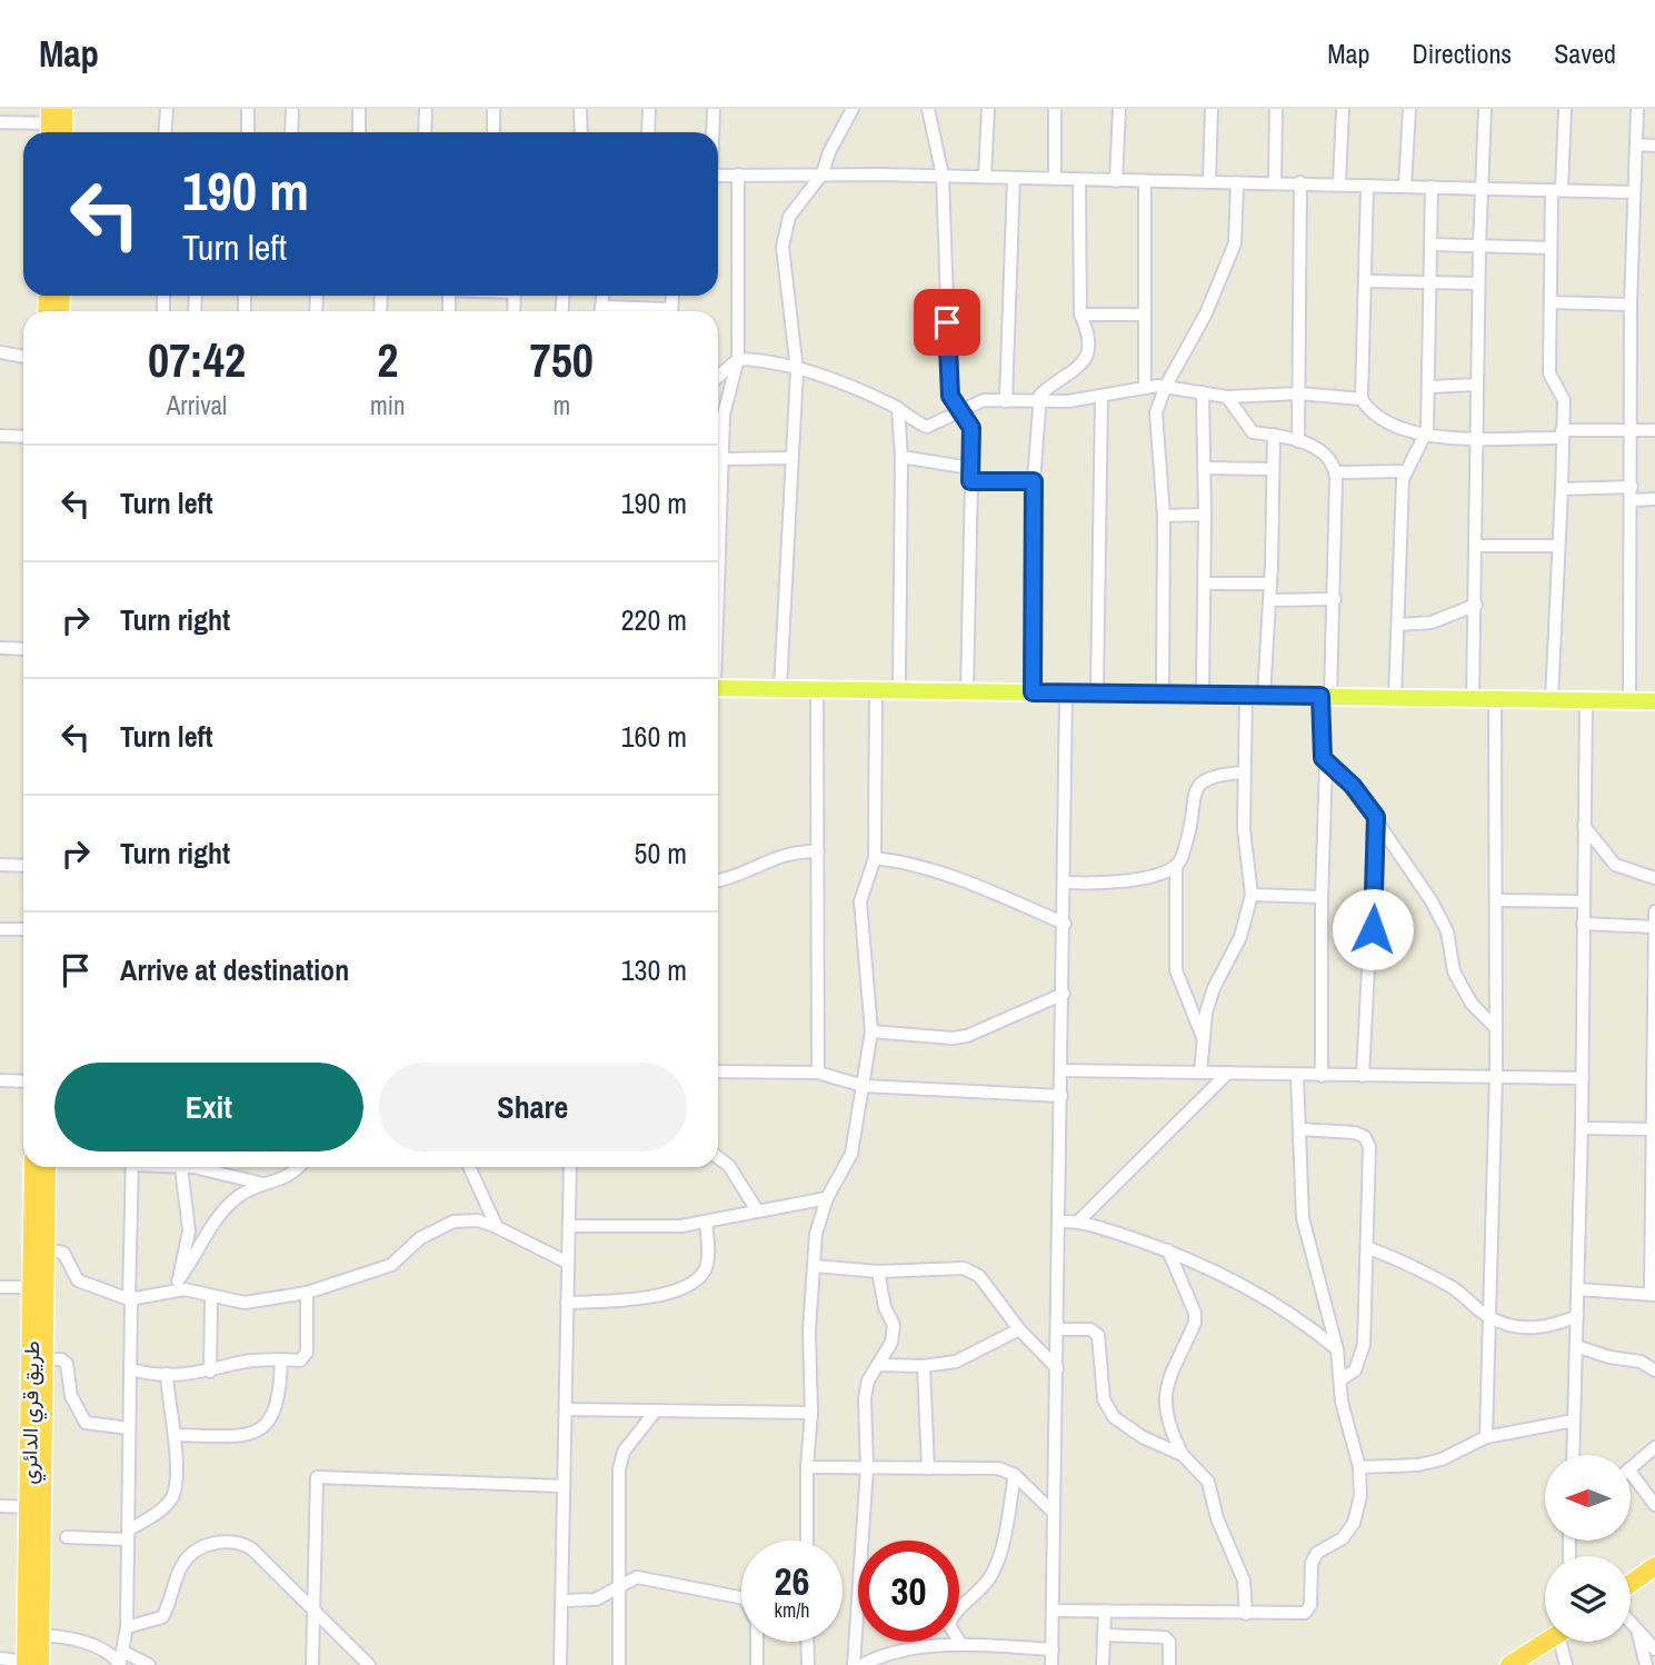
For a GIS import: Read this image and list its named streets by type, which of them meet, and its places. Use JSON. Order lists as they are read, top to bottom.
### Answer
{
  "streets": {
    "highway": ["طريق قري الدائري"]
  },
  "north": "left",
  "page": {
    "header": "Map",
    "nav": ["Map", "Directions", "Saved"],
    "turn": ["190 m", "Turn left"],
    "eta": [
      "07:42",
      "Arrival",
      "2",
      "min",
      "750",
      "m"
    ],
    "list": [
      {
        "name": "Turn left",
        "value": "190 m"
      },
      {
        "name": "Turn right",
        "value": "220 m"
      },
      {
        "name": "Turn left",
        "value": "160 m"
      },
      {
        "name": "Turn right",
        "value": "50 m"
      },
      {
        "name": "Arrive at destination",
        "value": "130 m"
      }
    ],
    "buttons": ["Exit", "Share"],
    "speed": "26 km/h",
    "limit": "30"
  }
}
